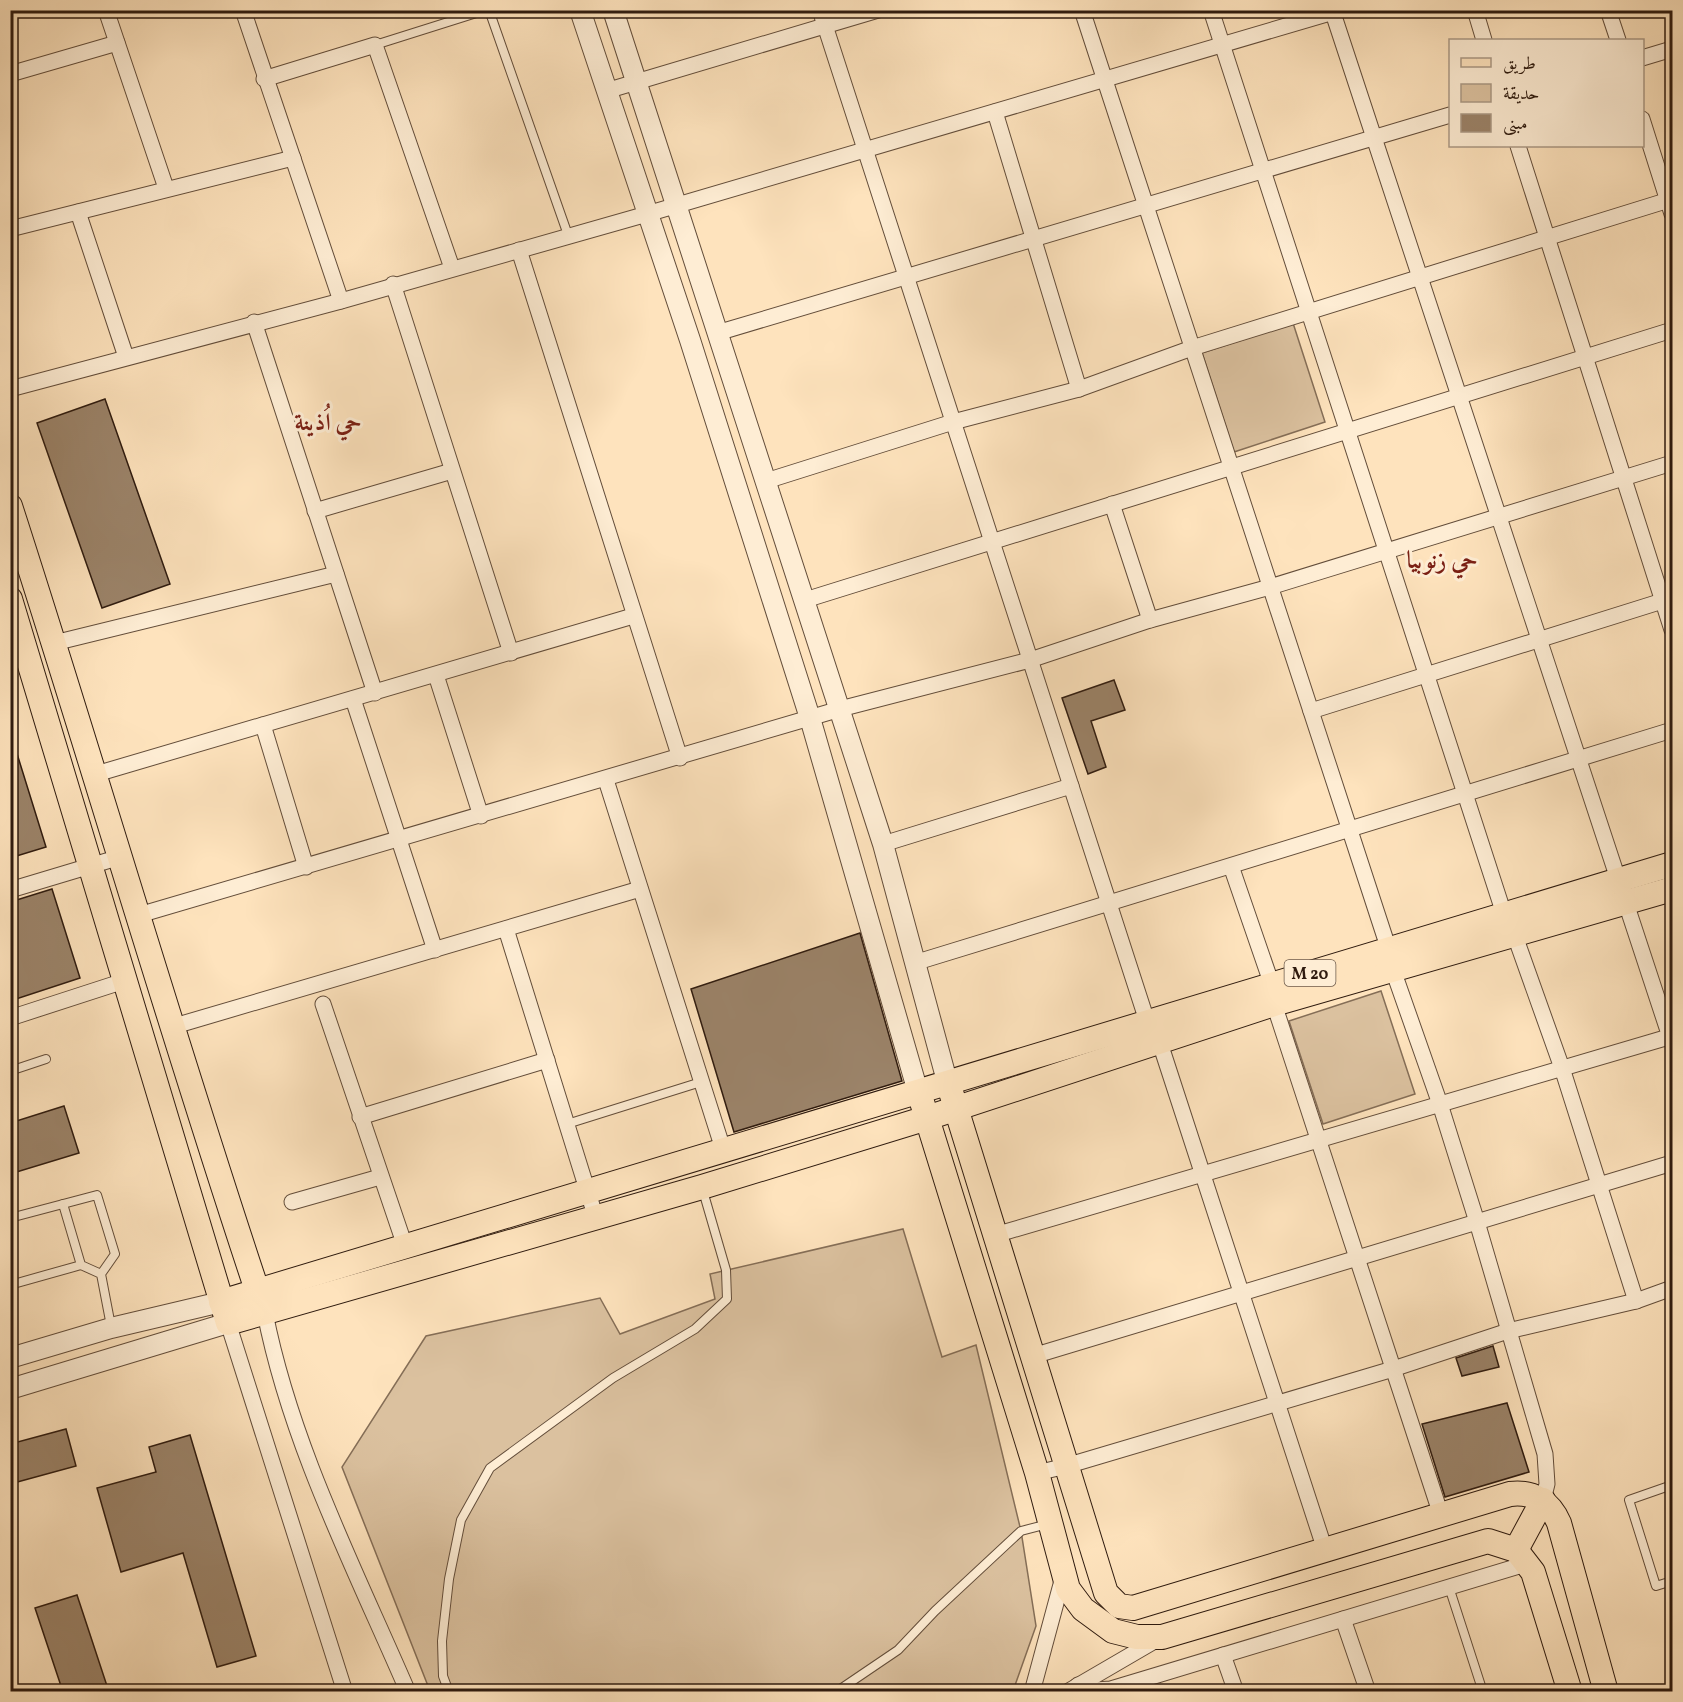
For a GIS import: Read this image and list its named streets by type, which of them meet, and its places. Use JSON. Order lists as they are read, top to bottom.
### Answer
{
  "streets": {
    "main road": ["M 20"]
  },
  "districts": ["حي اُذينة", "حي زنوبيا"],
  "legend": ["طريق", "حديقة", "مبنى"]
}
